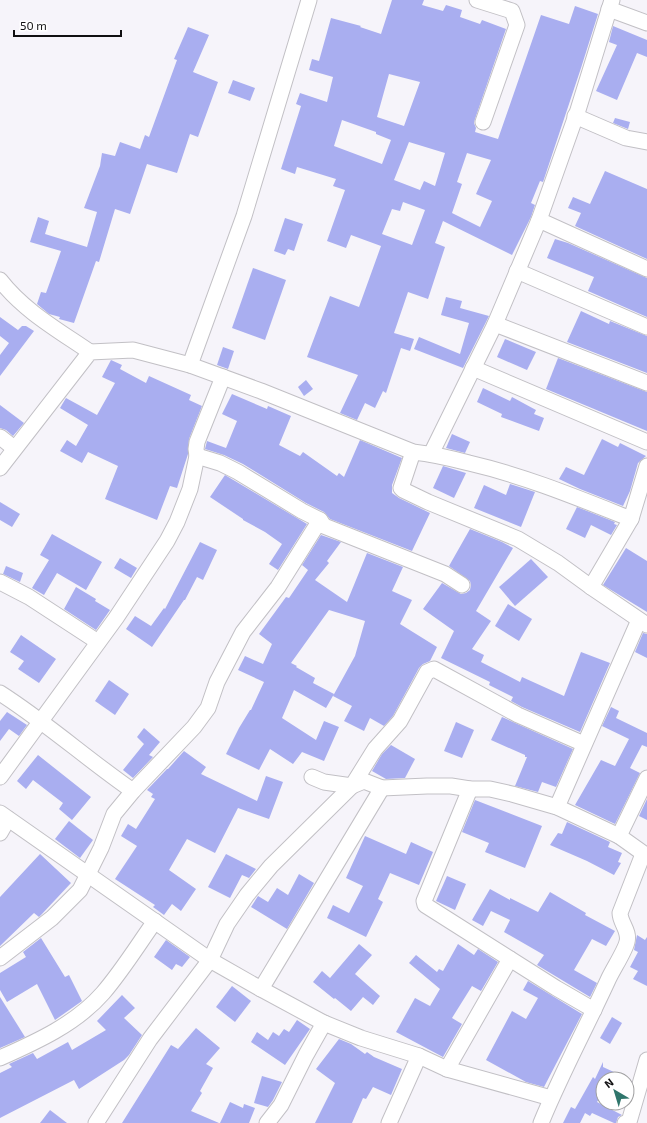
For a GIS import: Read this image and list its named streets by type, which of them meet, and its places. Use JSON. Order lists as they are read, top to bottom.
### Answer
{
  "scale_bar": "50 m",
  "north": "top left"
}
